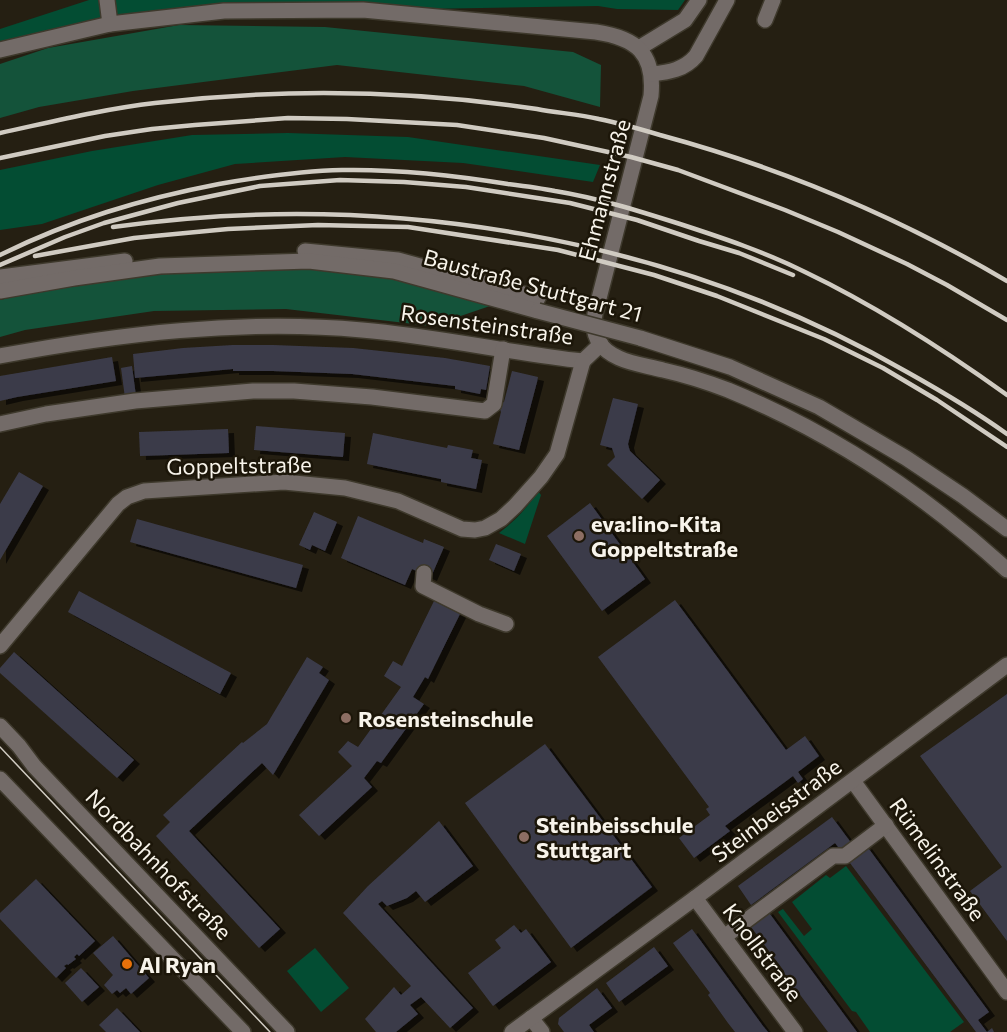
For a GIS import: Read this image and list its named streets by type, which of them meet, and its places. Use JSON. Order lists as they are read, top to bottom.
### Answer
{
  "streets": {
    "street": [
      "Ehmannstraße",
      "Baustraße Stuttgart 21",
      "Rosensteinstraße",
      "Goppeltstraße",
      "Steinbeisstraße",
      "Rümelinstraße",
      "Nordbahnhofstraße",
      "Knollstraße"
    ]
  },
  "crossings": [
    ["Ehmannstraße", "Rosensteinstraße"],
    ["Rosensteinstraße", "Goppeltstraße"],
    ["Steinbeisstraße", "Rümelinstraße"],
    ["Steinbeisstraße", "Knollstraße"]
  ],
  "places": [
    "eva:lino-Kita Goppeltstraße",
    "Rosensteinschule",
    "Steinbeisschule Stuttgart",
    "Al Ryan"
  ]
}
